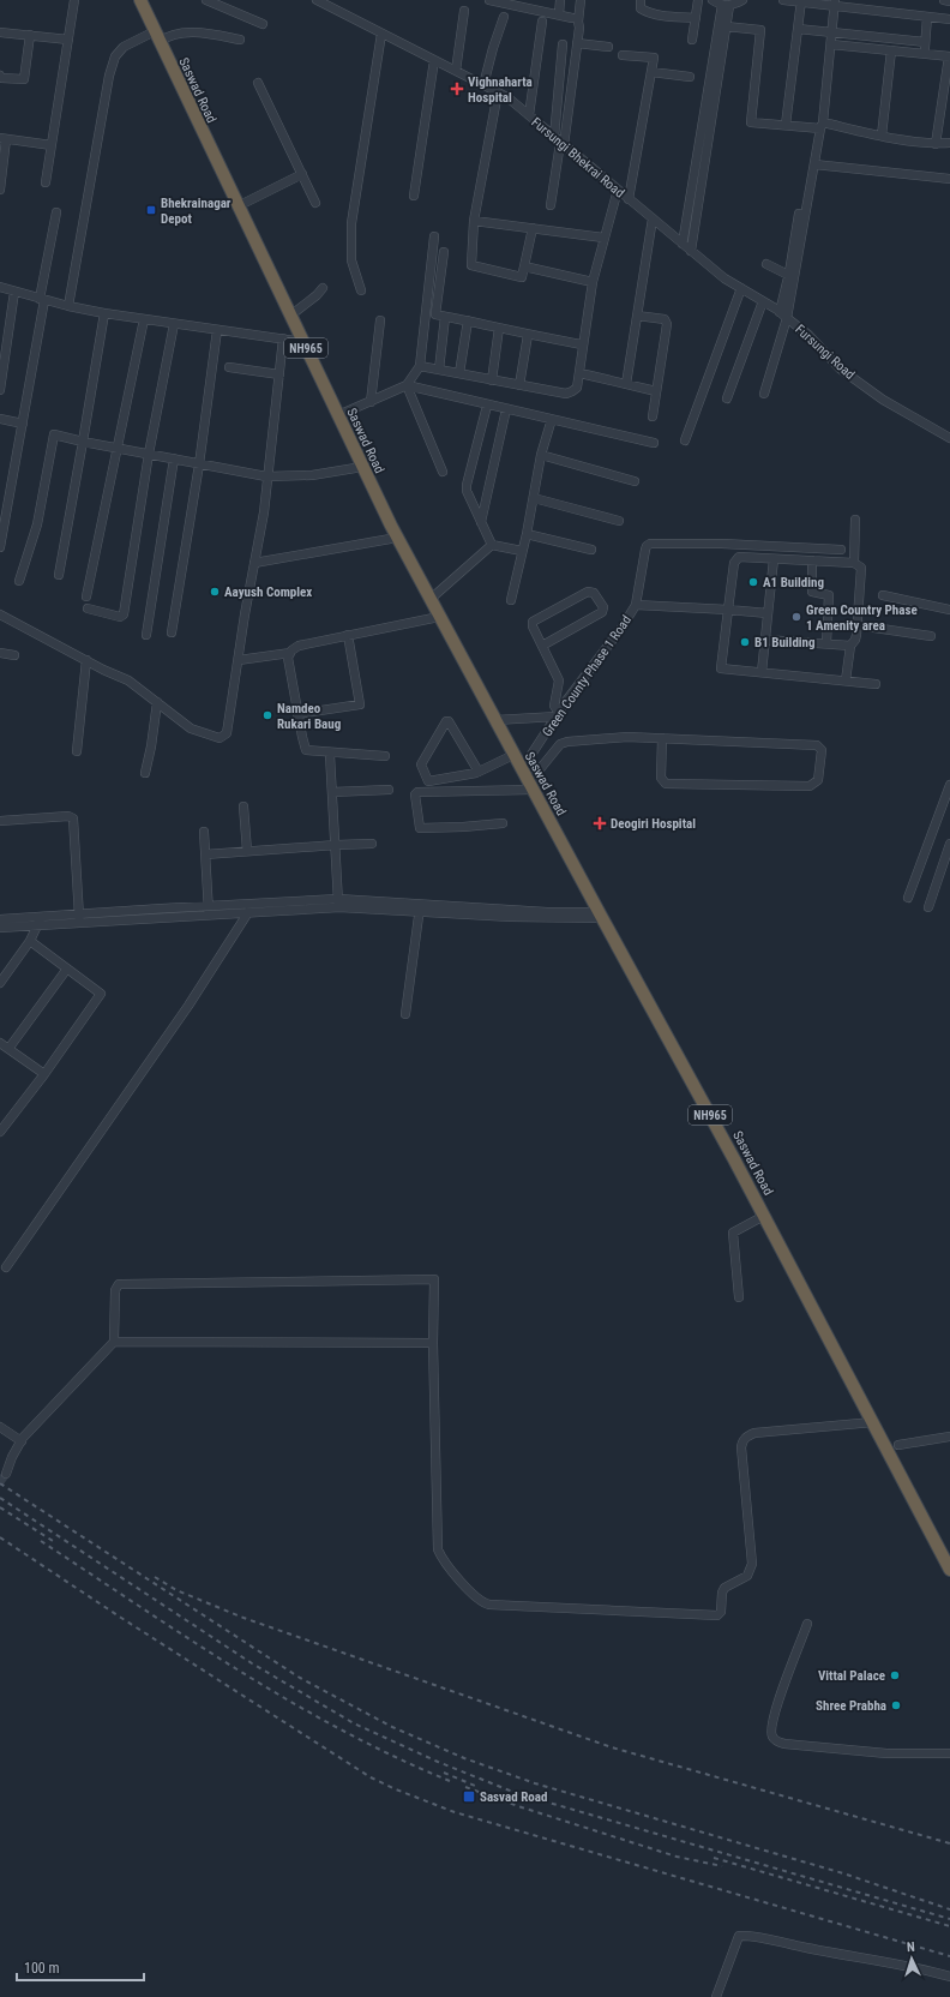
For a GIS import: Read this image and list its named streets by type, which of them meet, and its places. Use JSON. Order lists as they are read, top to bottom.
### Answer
{
  "streets": {
    "highway": ["Saswad Road", "NH965"],
    "street": ["Fursungi Bhekrai Road", "Fursungi Road", "Green County Phase 1 Road"]
  },
  "crossings": [
    ["Saswad Road", "Green County Phase 1 Road"],
    ["Fursungi Bhekrai Road", "Fursungi Road"]
  ],
  "places": {
    "health": ["Vighnaharta Hospital", "Deogiri Hospital"],
    "transit": ["Bhekrainagar Depot", "Sasvad Road"],
    "other": [
      "A1 Building",
      "Aayush Complex",
      "Green Country Phase 1 Amenity area",
      "B1 Building",
      "Namdeo Rukari Baug",
      "Vittal Palace",
      "Shree Prabha"
    ]
  },
  "scale_bar": "100 m",
  "north": "top"
}
